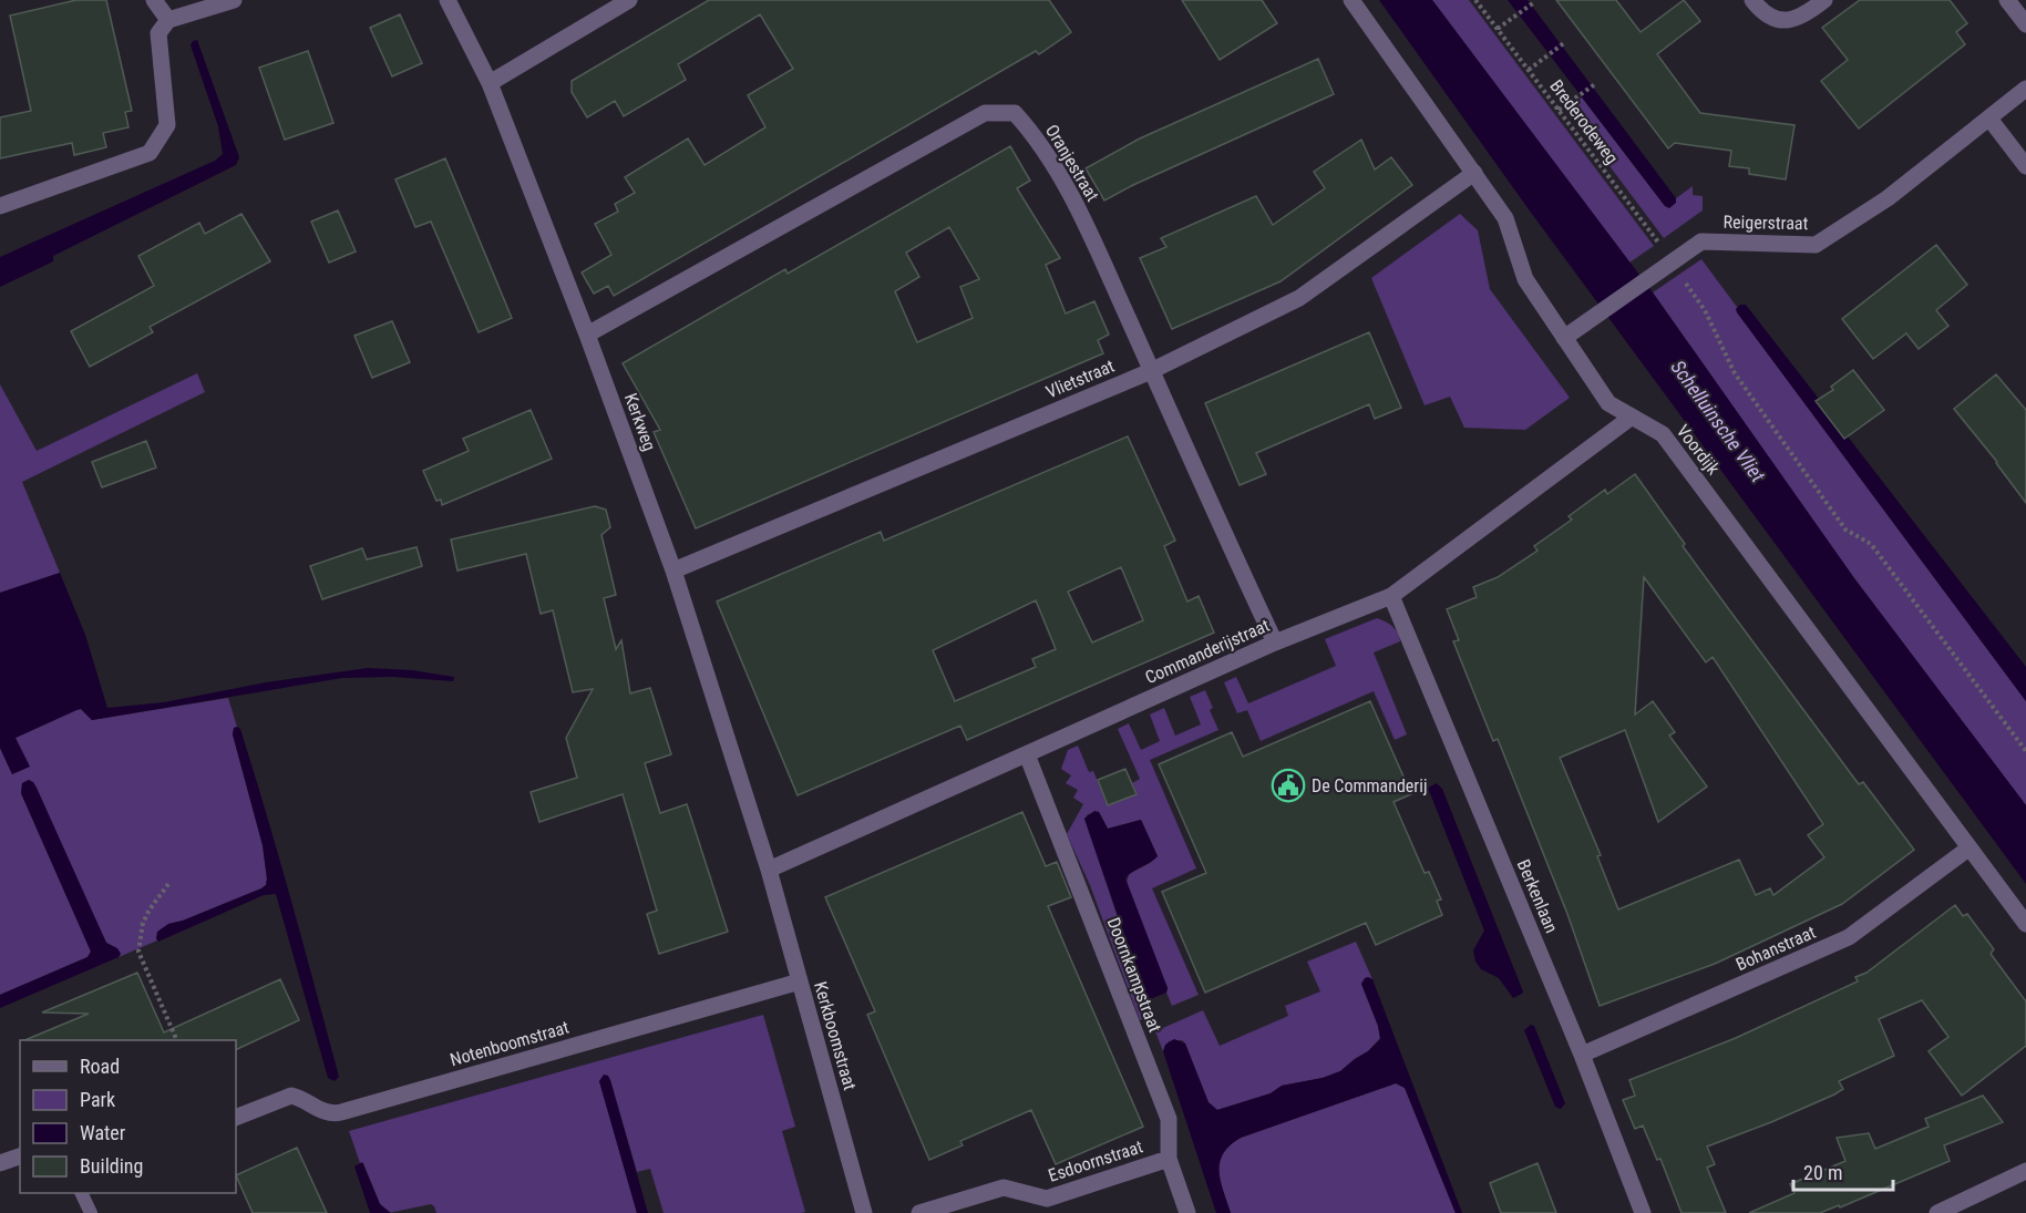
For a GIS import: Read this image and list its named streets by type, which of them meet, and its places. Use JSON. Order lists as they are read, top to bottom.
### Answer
{
  "streets": {
    "street": [
      "Oranjestraat",
      "Reigerstraat",
      "Vlietstraat",
      "Kerkweg",
      "Voordijk",
      "Commanderijstraat",
      "Berkenlaan",
      "Bohanstraat",
      "Doornkampstraat",
      "Kerkboomstraat",
      "Notenboomstraat",
      "Esdoornstraat"
    ],
    "path": ["Brederodeweg"]
  },
  "crossings": [
    ["Brederodeweg", "Reigerstraat"],
    ["Oranjestraat", "Vlietstraat"],
    ["Oranjestraat", "Kerkweg"],
    ["Oranjestraat", "Commanderijstraat"],
    ["Reigerstraat", "Voordijk"],
    ["Vlietstraat", "Kerkweg"],
    ["Vlietstraat", "Voordijk"],
    ["Kerkweg", "Commanderijstraat"],
    ["Kerkweg", "Kerkboomstraat"],
    ["Voordijk", "Commanderijstraat"],
    ["Voordijk", "Bohanstraat"],
    ["Commanderijstraat", "Berkenlaan"],
    ["Commanderijstraat", "Doornkampstraat"],
    ["Commanderijstraat", "Kerkboomstraat"],
    ["Berkenlaan", "Bohanstraat"],
    ["Doornkampstraat", "Esdoornstraat"],
    ["Kerkboomstraat", "Notenboomstraat"]
  ],
  "water": ["Schelluinsche Vliet"],
  "places": {
    "public building": ["De Commanderij"]
  },
  "legend": [
    "Road",
    "Park",
    "Water",
    "Building"
  ],
  "scale_bar": "20 m"
}
